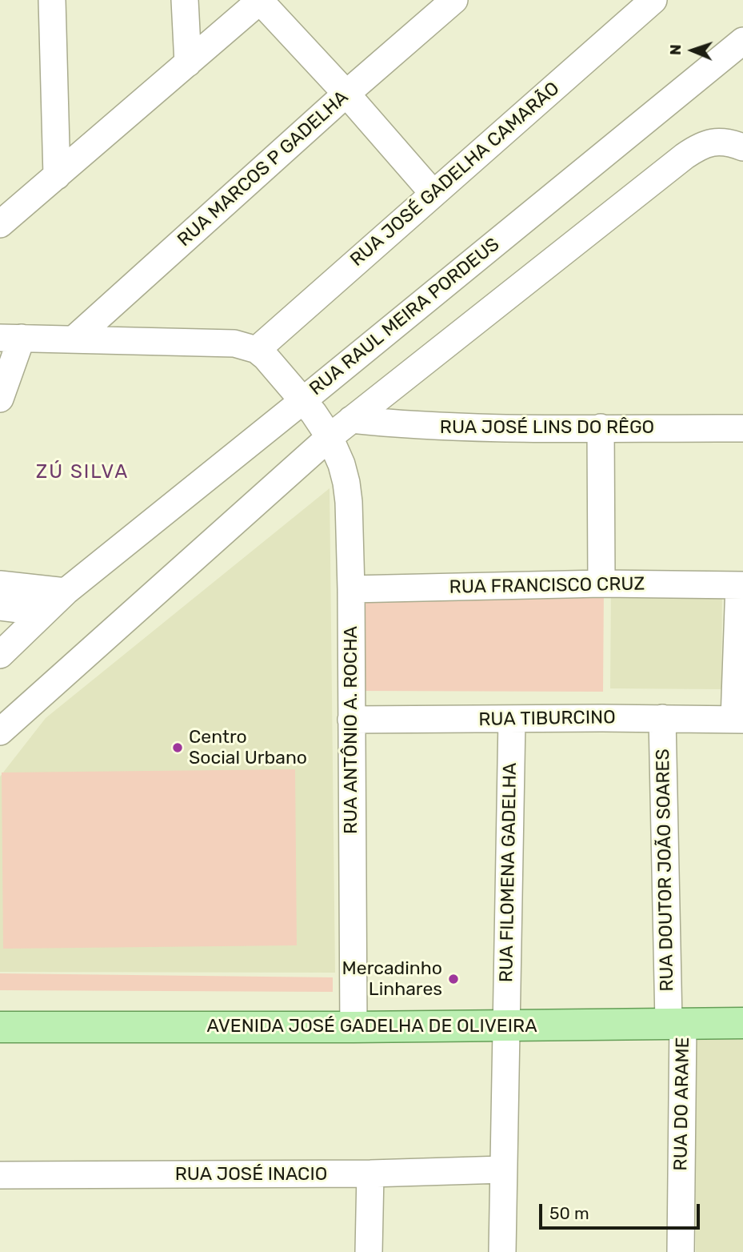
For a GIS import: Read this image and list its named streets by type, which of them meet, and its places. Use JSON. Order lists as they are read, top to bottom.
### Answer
{
  "streets": {
    "main road": ["AVENIDA JOSÉ GADELHA DE OLIVEIRA"],
    "street": [
      "RUA MARCOS P GADELHA",
      "RUA JOSÉ GADELHA CAMARÃO",
      "RUA RAUL MEIRA PORDEUS",
      "RUA JOSÉ LINS DO RÊGO",
      "RUA FRANCISCO CRUZ",
      "RUA TIBURCINO",
      "RUA ANTÔNIO A. ROCHA",
      "RUA DOUTOR JOÃO SOARES",
      "RUA FILOMENA GADELHA",
      "RUA DO ARAME",
      "RUA JOSÉ INACIO"
    ]
  },
  "crossings": [
    ["RUA JOSÉ GADELHA CAMARÃO", "RUA ANTÔNIO A. ROCHA"],
    ["RUA RAUL MEIRA PORDEUS", "RUA ANTÔNIO A. ROCHA"],
    ["RUA FRANCISCO CRUZ", "RUA ANTÔNIO A. ROCHA"],
    ["RUA TIBURCINO", "RUA ANTÔNIO A. ROCHA"],
    ["RUA TIBURCINO", "RUA DOUTOR JOÃO SOARES"],
    ["RUA TIBURCINO", "RUA FILOMENA GADELHA"],
    ["RUA ANTÔNIO A. ROCHA", "AVENIDA JOSÉ GADELHA DE OLIVEIRA"],
    ["RUA DOUTOR JOÃO SOARES", "AVENIDA JOSÉ GADELHA DE OLIVEIRA"],
    ["RUA DOUTOR JOÃO SOARES", "RUA DO ARAME"],
    ["RUA FILOMENA GADELHA", "AVENIDA JOSÉ GADELHA DE OLIVEIRA"],
    ["RUA FILOMENA GADELHA", "RUA JOSÉ INACIO"],
    ["AVENIDA JOSÉ GADELHA DE OLIVEIRA", "RUA DO ARAME"]
  ],
  "districts": ["ZÚ SILVA"],
  "places": ["Centro Social Urbano", "Mercadinho Linhares"],
  "scale_bar": "50 m",
  "north": "left"
}
